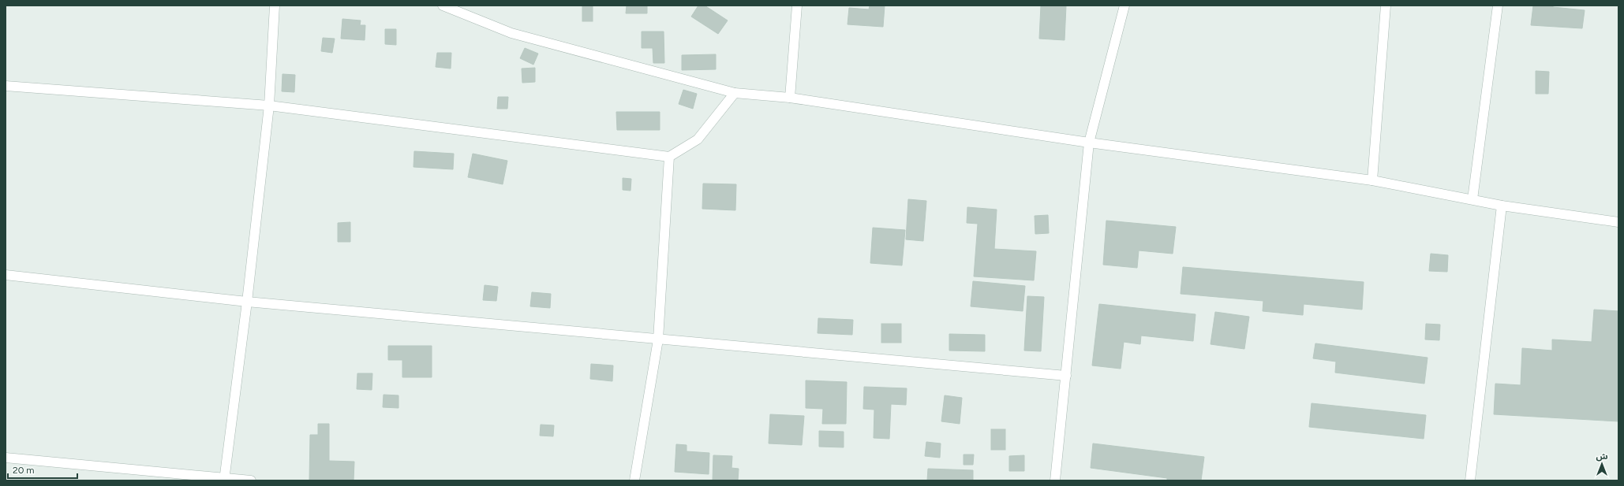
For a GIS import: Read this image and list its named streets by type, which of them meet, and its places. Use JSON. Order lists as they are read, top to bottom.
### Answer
{
  "scale_bar": "20 m",
  "north": "top"
}
